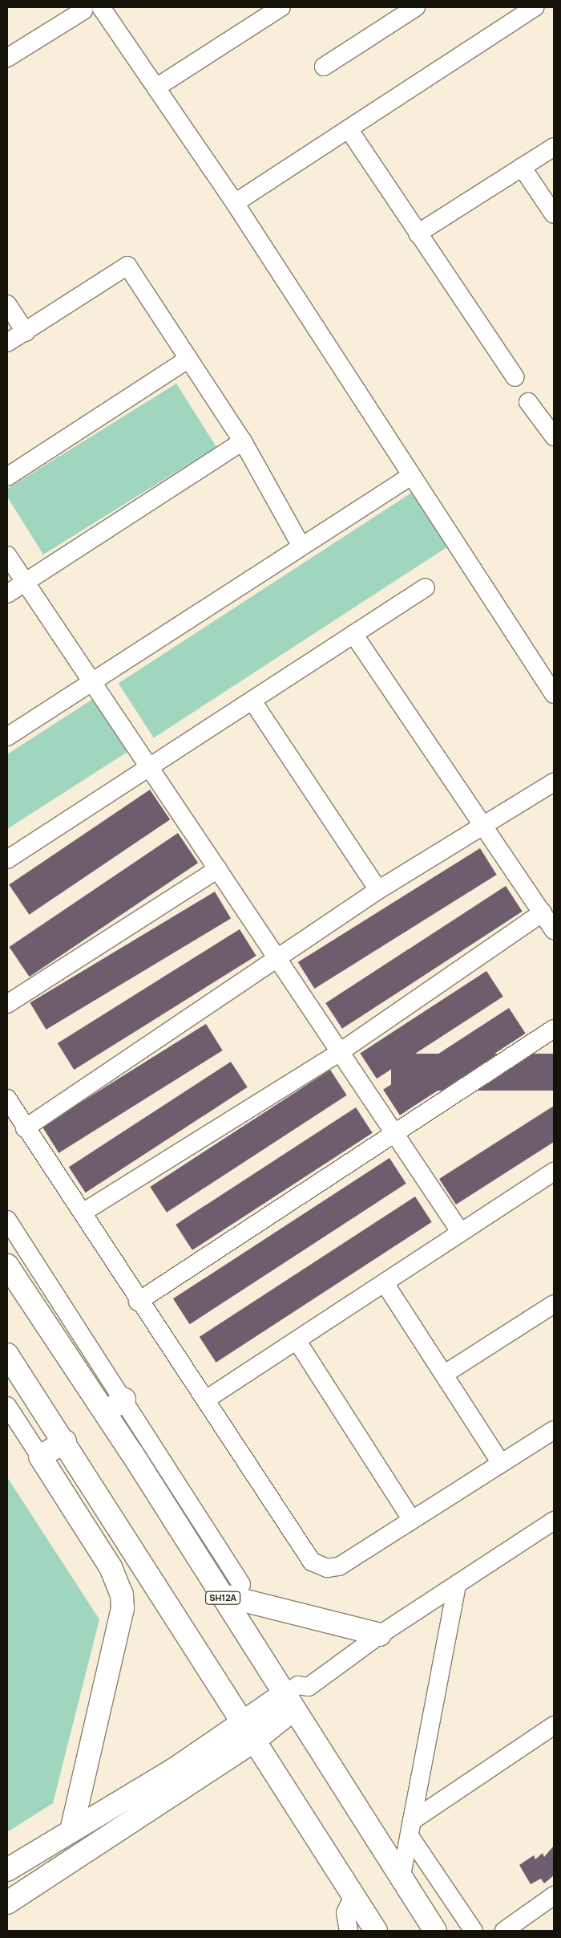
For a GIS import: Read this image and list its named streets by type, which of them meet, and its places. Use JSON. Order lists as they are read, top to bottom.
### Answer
{
  "streets": {
    "main road": ["SH12A"]
  }
}
